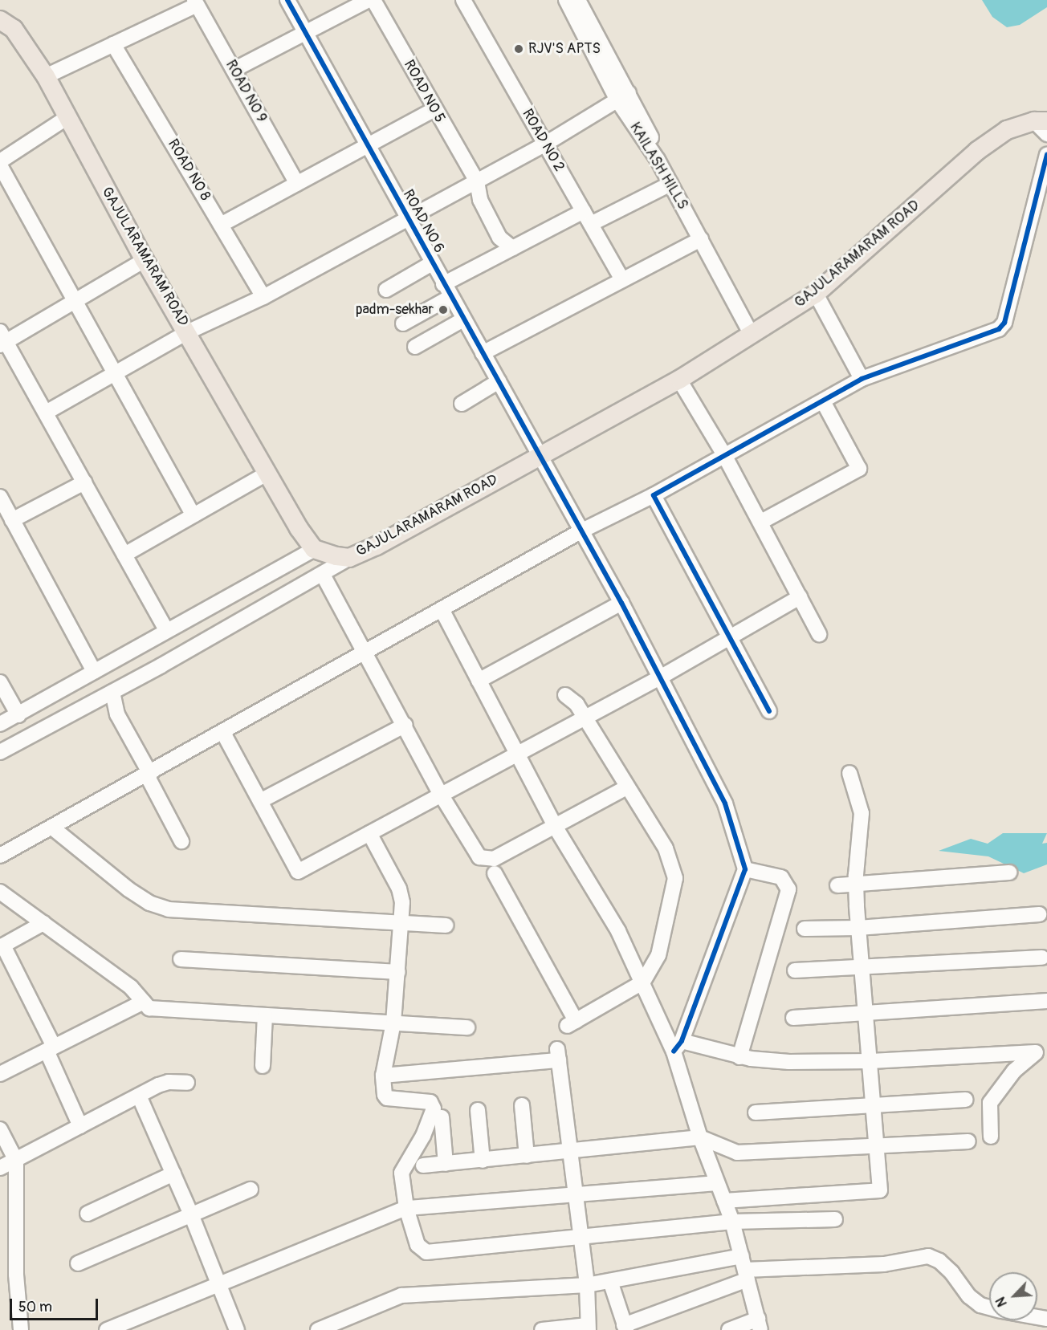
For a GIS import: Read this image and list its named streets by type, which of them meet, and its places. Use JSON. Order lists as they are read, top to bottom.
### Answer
{
  "streets": {
    "main road": ["GAJULARAMARAM ROAD"],
    "street": [
      "ROAD NO 9",
      "ROAD NO 5",
      "ROAD NO 2",
      "KAILASH HILLS",
      "ROAD NO 8",
      "ROAD NO 6"
    ]
  },
  "crossings": [
    ["KAILASH HILLS", "GAJULARAMARAM ROAD"],
    ["ROAD NO 6", "GAJULARAMARAM ROAD"]
  ],
  "places": ["RJV'S APTS", "padm-sekhar"],
  "scale_bar": "50 m",
  "north": "bottom left"
}
